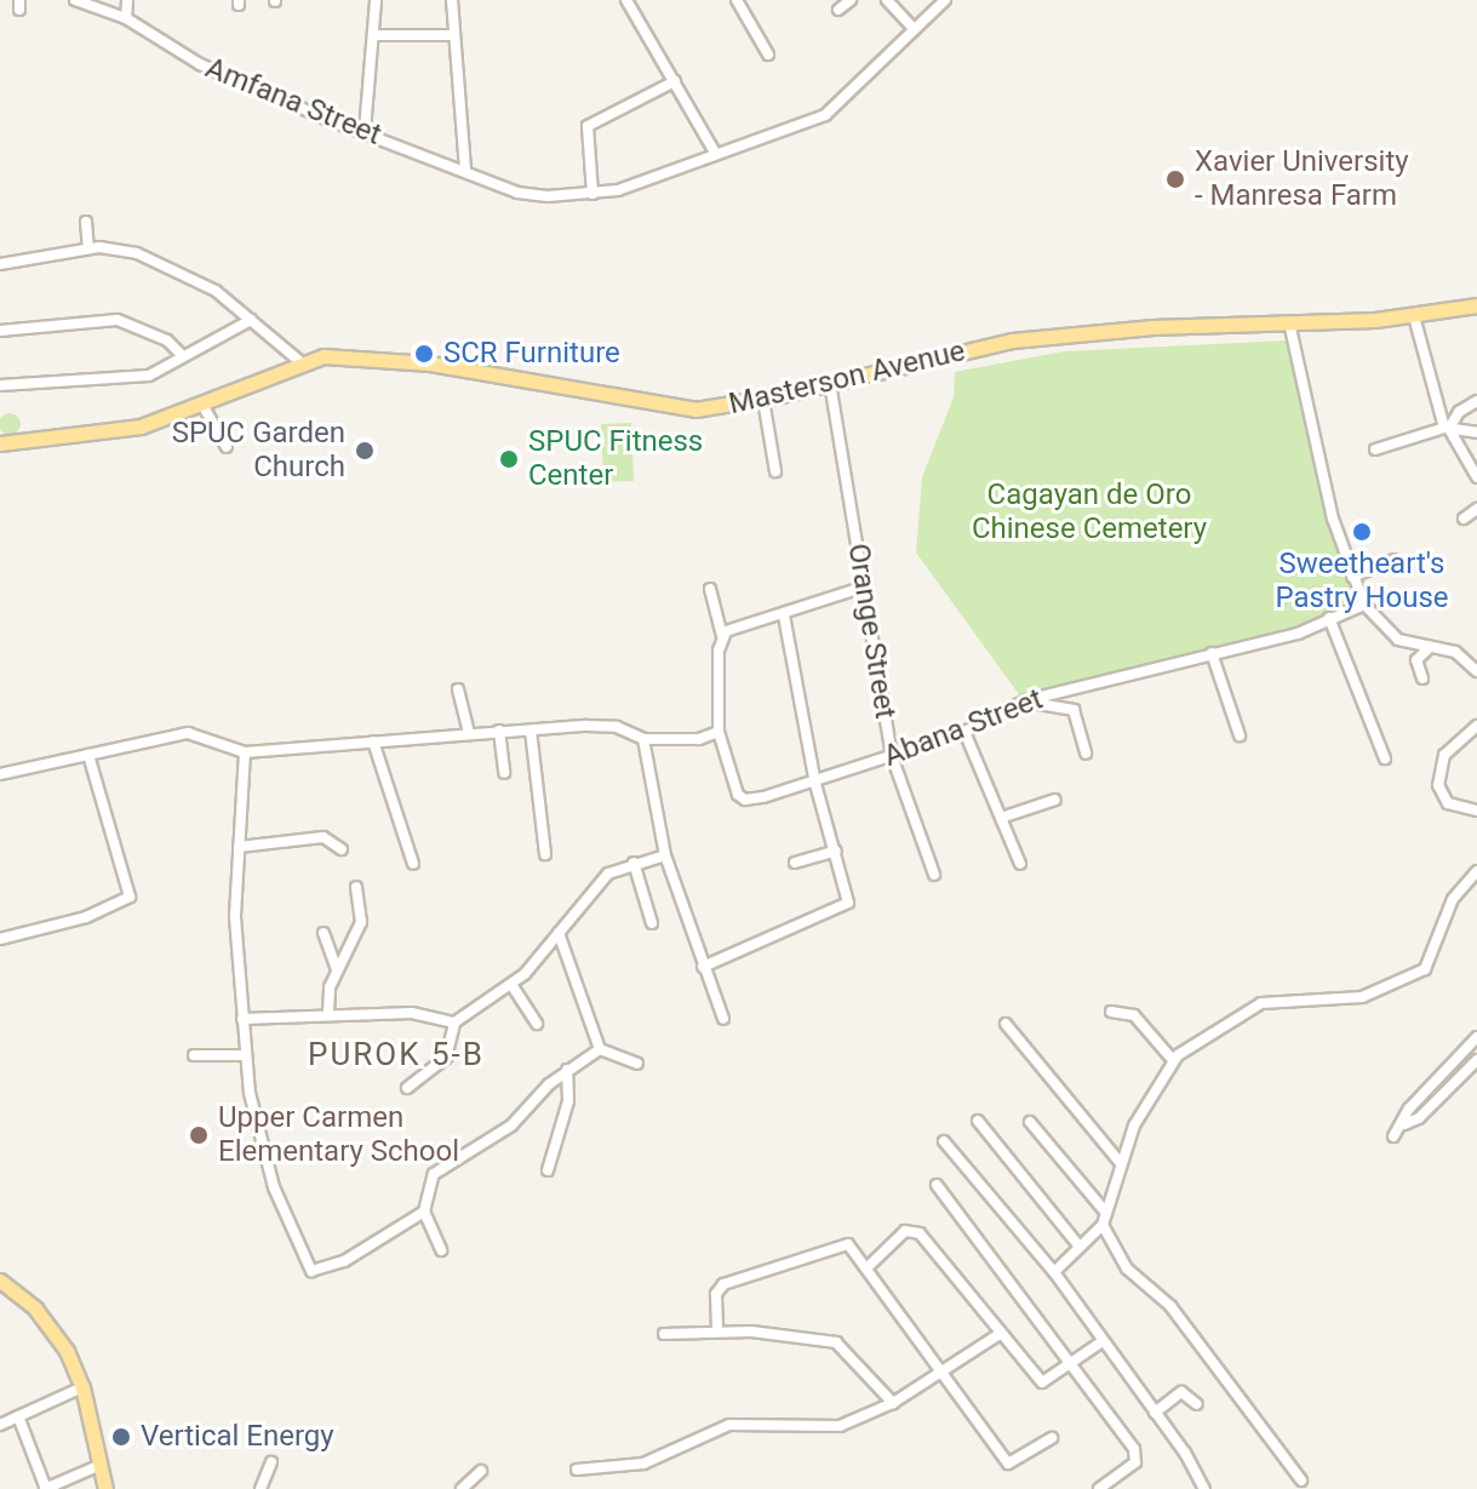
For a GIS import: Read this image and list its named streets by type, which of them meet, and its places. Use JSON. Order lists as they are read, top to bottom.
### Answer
{
  "streets": {
    "main road": ["Masterson Avenue"],
    "street": ["Amfana Street", "Orange Street", "Abana Street"]
  },
  "crossings": [
    ["Masterson Avenue", "Orange Street"],
    ["Orange Street", "Abana Street"]
  ],
  "districts": ["PUROK 5-B"],
  "parks": ["Cagayan de Oro Chinese Cemetery"],
  "places": [
    "Xavier University - Manresa Farm",
    "SCR Furniture",
    "SPUC Garden Church",
    "SPUC Fitness Center",
    "Sweetheart's Pastry House",
    "Upper Carmen Elementary School",
    "Vertical Energy"
  ]
}
